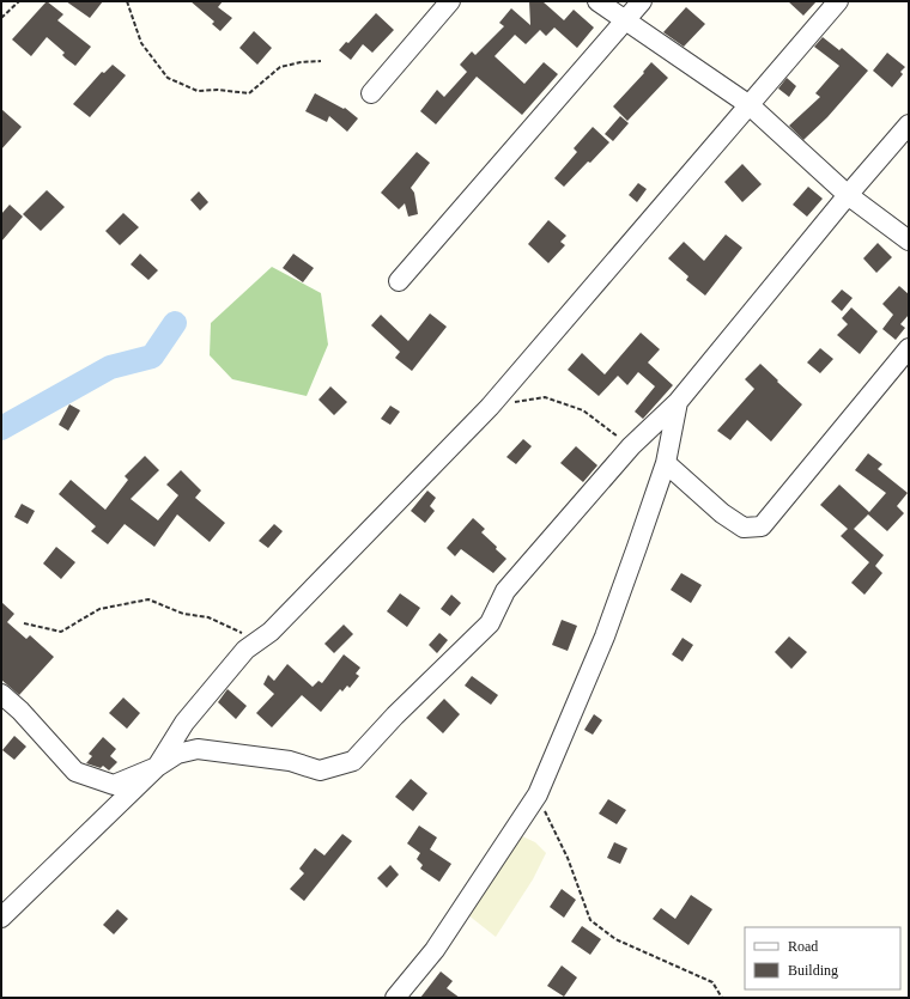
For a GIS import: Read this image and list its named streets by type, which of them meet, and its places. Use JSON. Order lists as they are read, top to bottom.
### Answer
{
  "legend": ["Road", "Building"]
}
